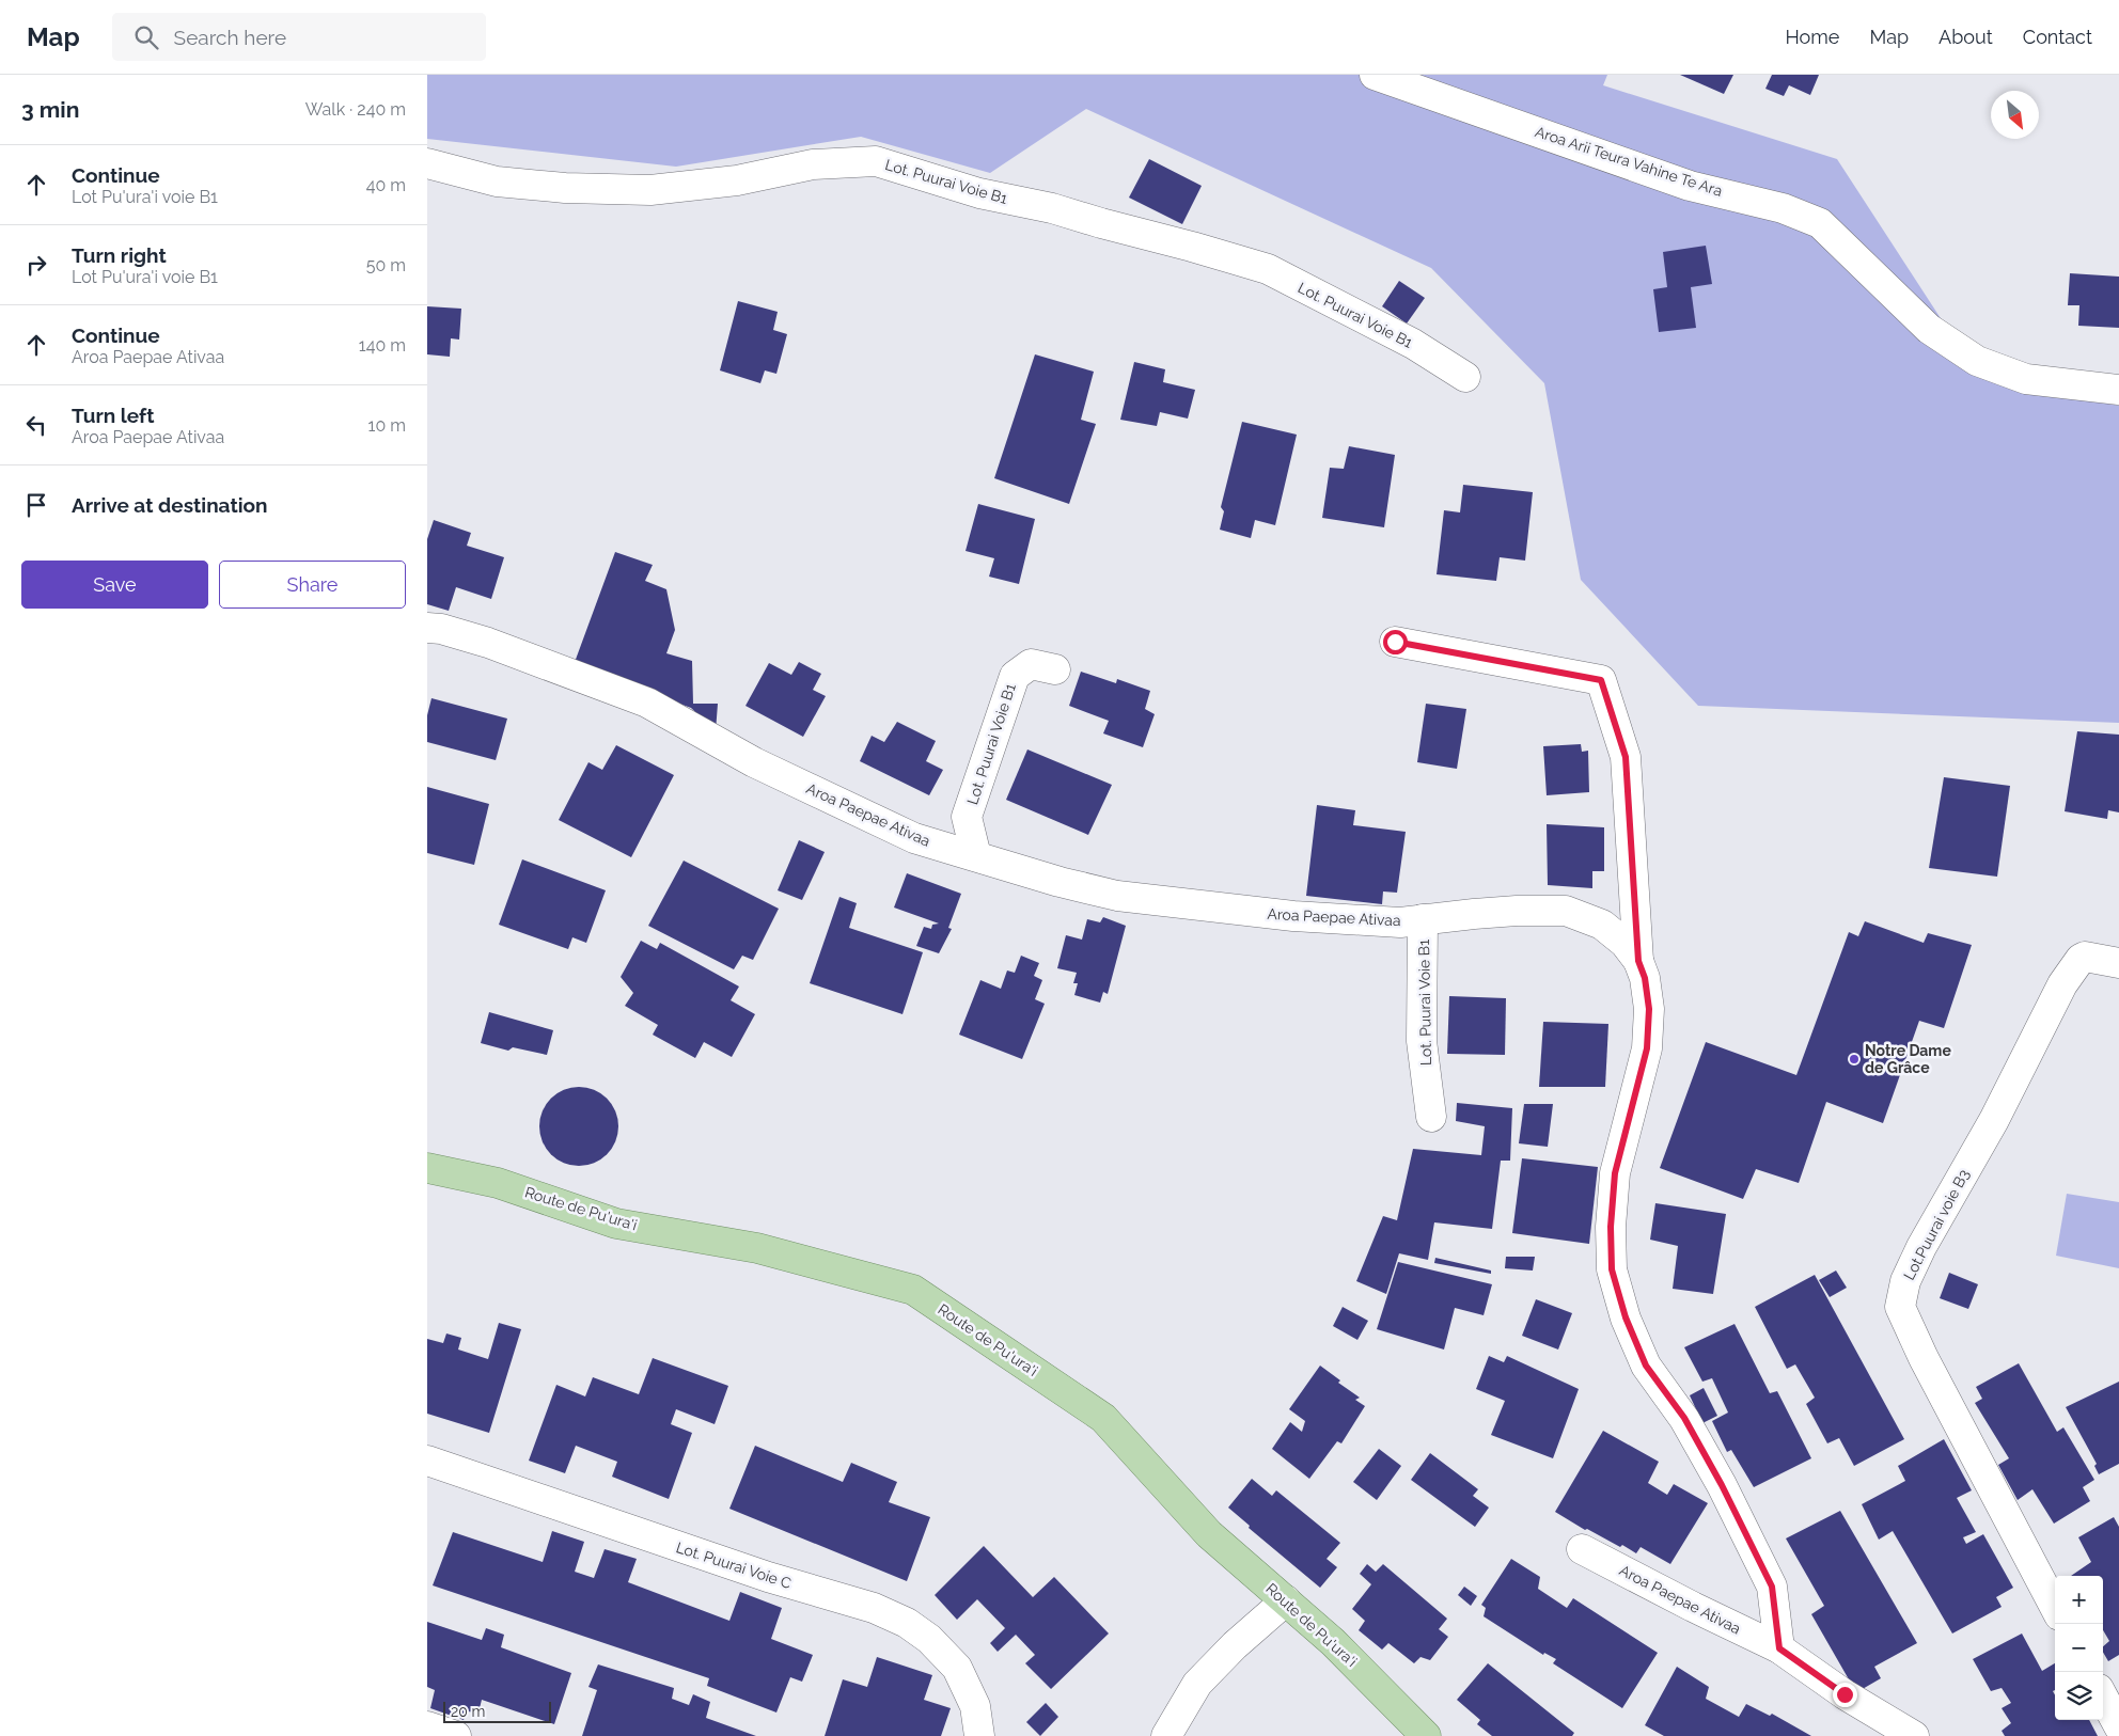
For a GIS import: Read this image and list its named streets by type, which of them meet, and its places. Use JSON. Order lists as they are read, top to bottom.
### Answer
{
  "streets": {
    "main road": ["Route de Pu'ura'i"],
    "street": [
      "Aroa Arii Teura Vahine Te Ara",
      "Lot. Puurai Voie B1",
      "Aroa Paepae Ativaa",
      "Lot.Puurai voie B3",
      "Lot. Puurai Voie C"
    ]
  },
  "crossings": [
    ["Lot. Puurai Voie B1", "Aroa Paepae Ativaa"]
  ],
  "places": ["Notre Dame de Grâce"],
  "scale_bar": "20 m",
  "north": "bottom right",
  "page": {
    "header": "Map",
    "search": "Search here",
    "nav": [
      "Home",
      "Map",
      "About",
      "Contact"
    ],
    "heading": ["3 min", "Walk · 240 m"],
    "list": [
      ["Continue", "Lot Pu'ura'i voie B1", "40 m"],
      ["Turn right", "Lot Pu'ura'i voie B1", "50 m"],
      ["Continue", "Aroa Paepae Ativaa", "140 m"],
      ["Turn left", "Aroa Paepae Ativaa", "10 m"],
      "Arrive at destination"
    ],
    "buttons": ["Save", "Share"],
    "map_buttons": ["+", "−"],
    "scale": "20 m"
  }
}
